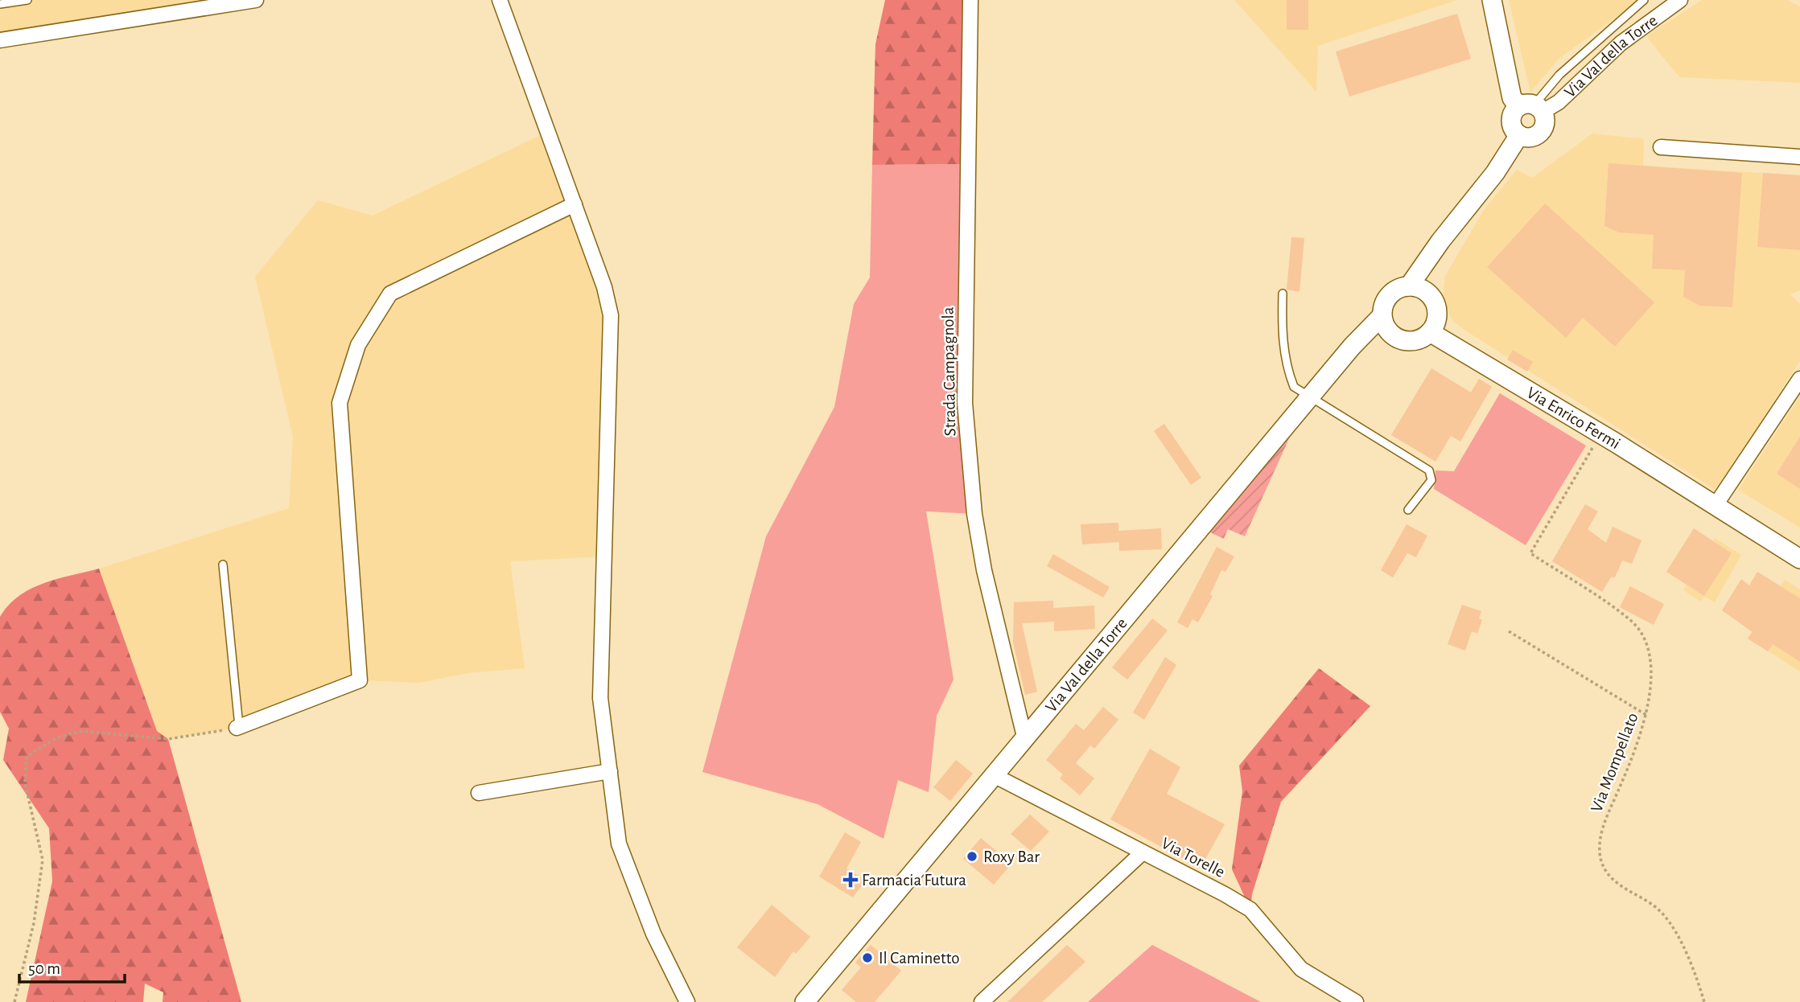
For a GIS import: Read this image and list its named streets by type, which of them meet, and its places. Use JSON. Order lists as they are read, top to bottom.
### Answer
{
  "streets": {
    "street": [
      "Via Val della Torre",
      "Strada Campagnola",
      "Via Enrico Fermi",
      "Via Torelle"
    ],
    "path": ["Via Mompellato"]
  },
  "crossings": [
    ["Via Val della Torre", "Strada Campagnola"],
    ["Via Val della Torre", "Via Enrico Fermi"],
    ["Via Val della Torre", "Via Torelle"],
    ["Via Enrico Fermi", "Via Mompellato"]
  ],
  "places": {
    "other": ["Roxy Bar", "Il Caminetto"],
    "health": ["Farmacia Futura"]
  },
  "scale_bar": "50 m"
}
